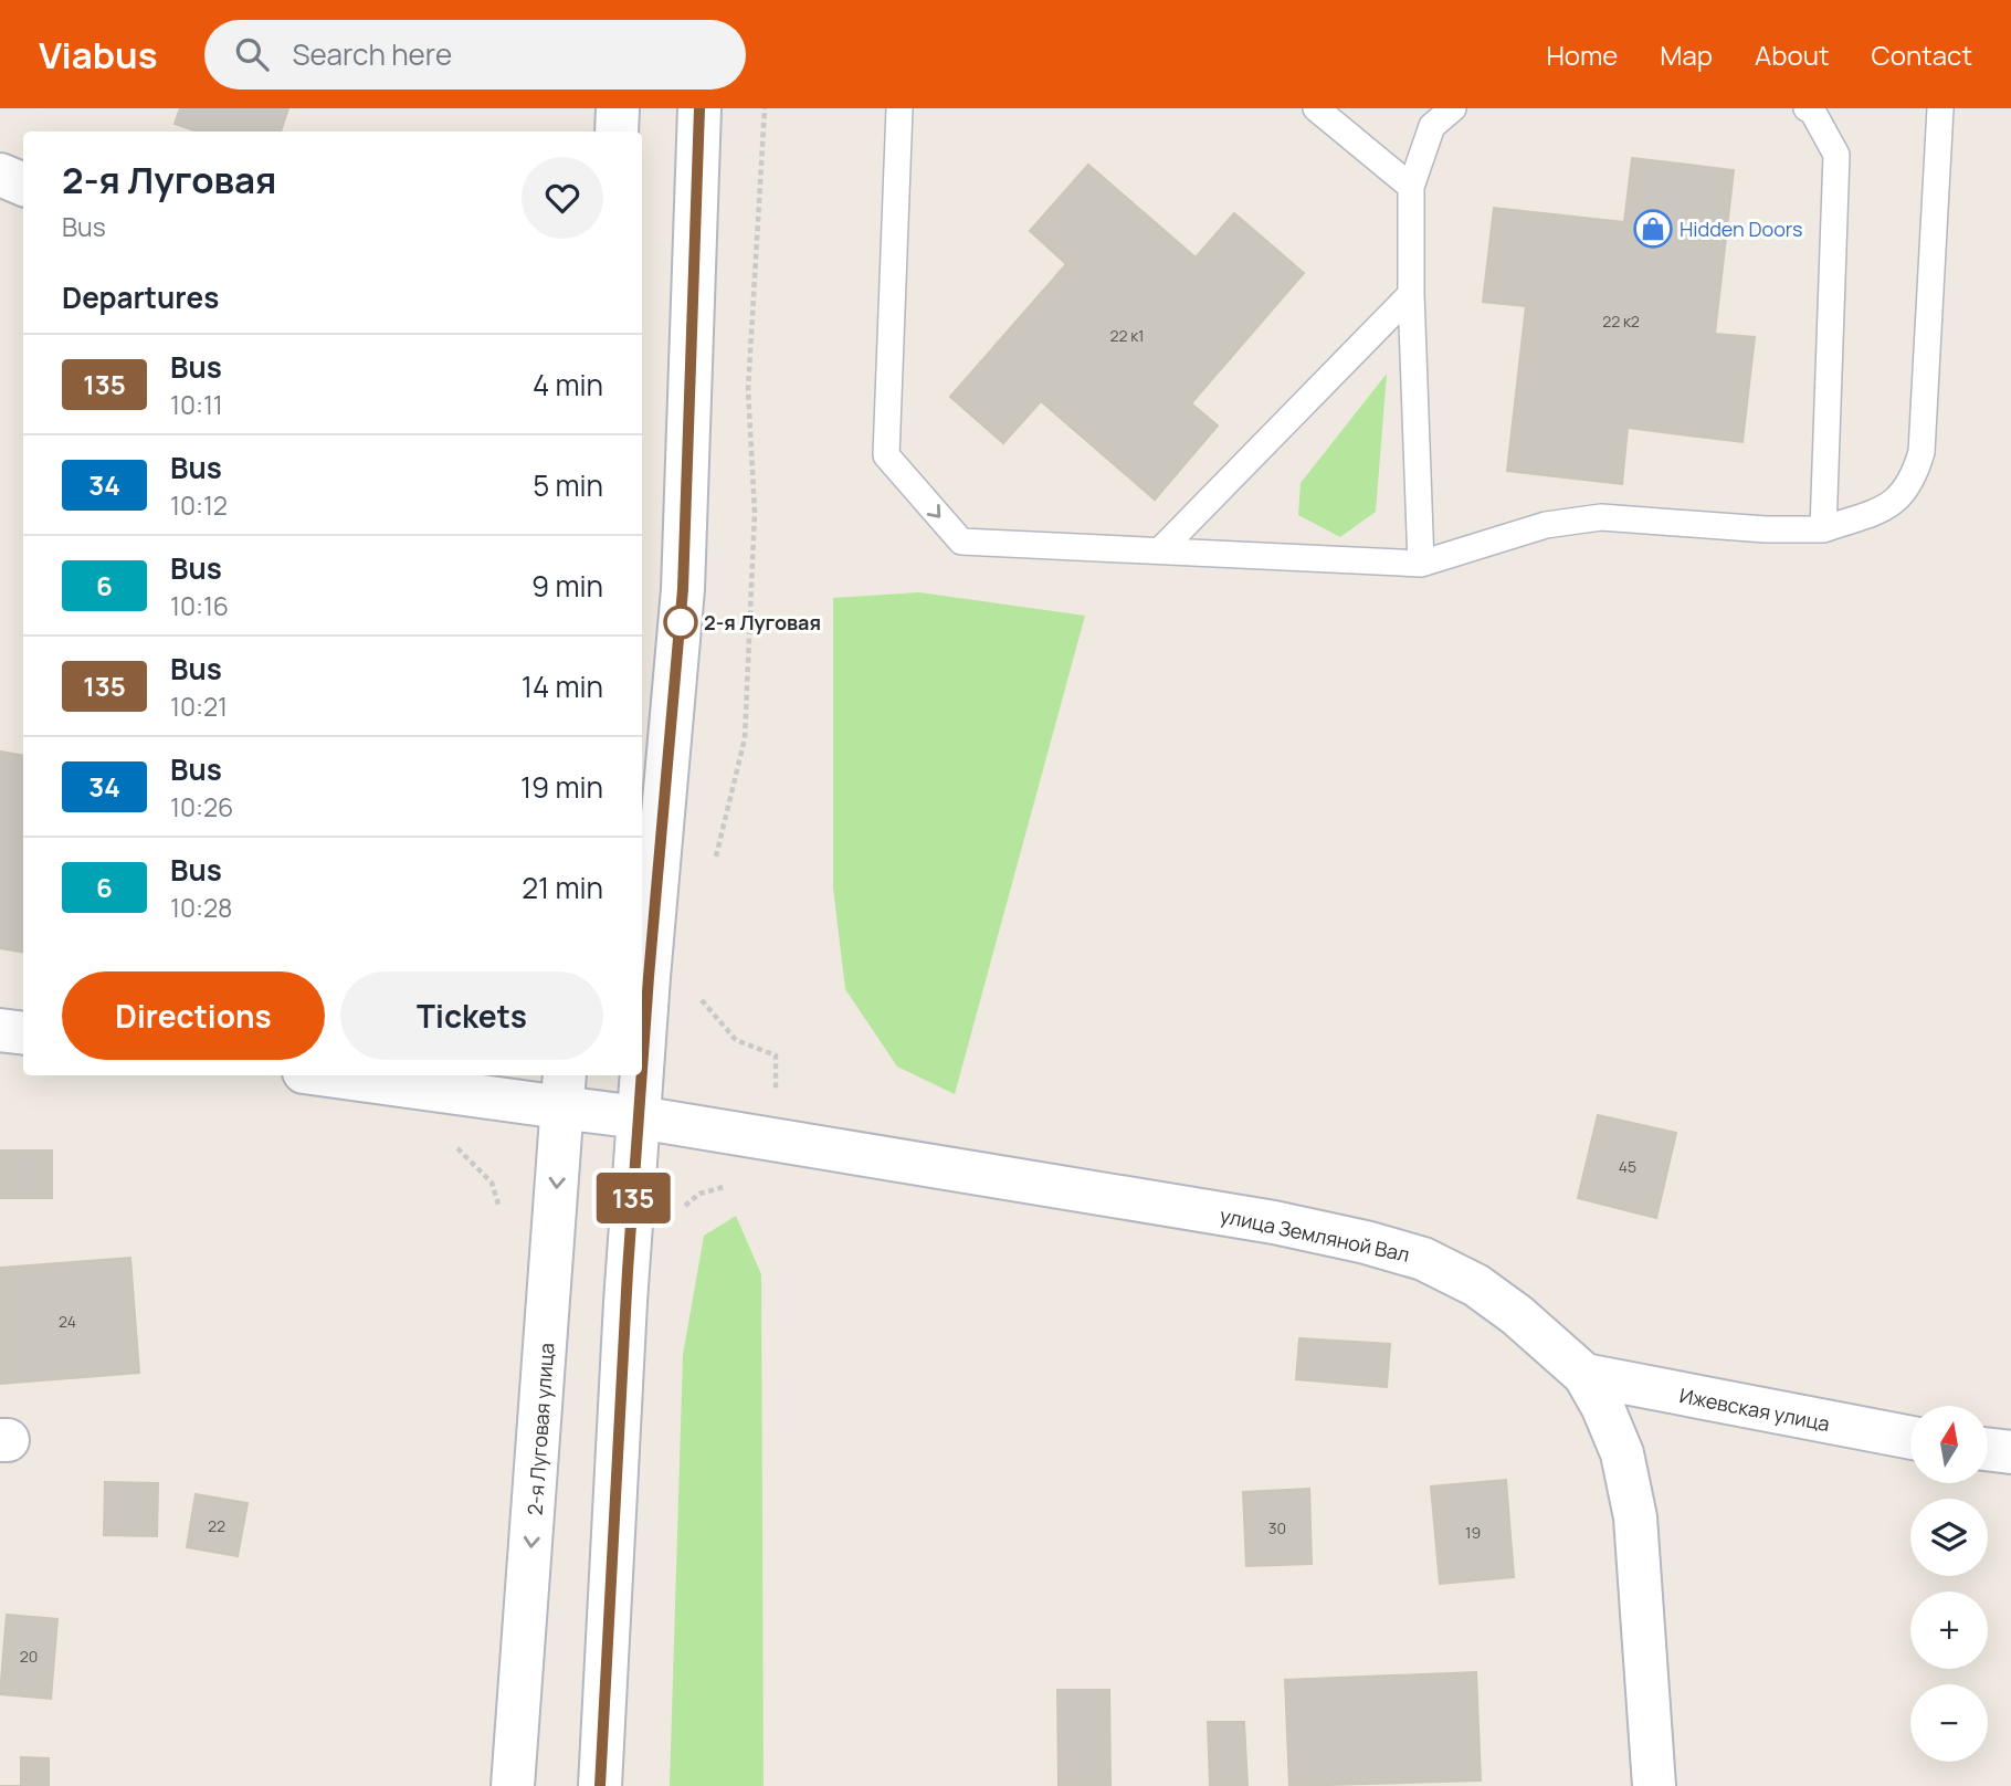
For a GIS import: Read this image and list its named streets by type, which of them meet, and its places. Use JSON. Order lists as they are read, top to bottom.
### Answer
{
  "streets": {
    "main road": ["улица Земляной Вал", "Ижевская улица", "2-я Луговая улица"]
  },
  "crossings": [
    ["улица Земляной Вал", "Ижевская улица"],
    ["улица Земляной Вал", "2-я Луговая улица"]
  ],
  "places": {
    "shop": ["Hidden Doors"],
    "other": ["2-я Луговая"]
  },
  "lines": ["bus line 135"],
  "house_numbers": [
    "22 к2",
    "22 к1",
    "45",
    "24",
    "22",
    "30",
    "19",
    "20"
  ],
  "north": "top",
  "page": {
    "header": "Viabus",
    "search": "Search here",
    "nav": [
      "Home",
      "Map",
      "About",
      "Contact"
    ],
    "on_map": "135",
    "heading": [
      ["2-я Луговая", "Bus"],
      "Departures"
    ],
    "list": [
      {
        "mark": "135",
        "name": "Bus",
        "note": "10:11",
        "value": "4 min"
      },
      {
        "mark": "34",
        "name": "Bus",
        "note": "10:12",
        "value": "5 min"
      },
      {
        "mark": "6",
        "name": "Bus",
        "note": "10:16",
        "value": "9 min"
      },
      {
        "mark": "135",
        "name": "Bus",
        "note": "10:21",
        "value": "14 min"
      },
      {
        "mark": "34",
        "name": "Bus",
        "note": "10:26",
        "value": "19 min"
      },
      {
        "mark": "6",
        "name": "Bus",
        "note": "10:28",
        "value": "21 min"
      }
    ],
    "buttons": ["Directions", "Tickets"],
    "map_buttons": ["+", "−"]
  }
}
